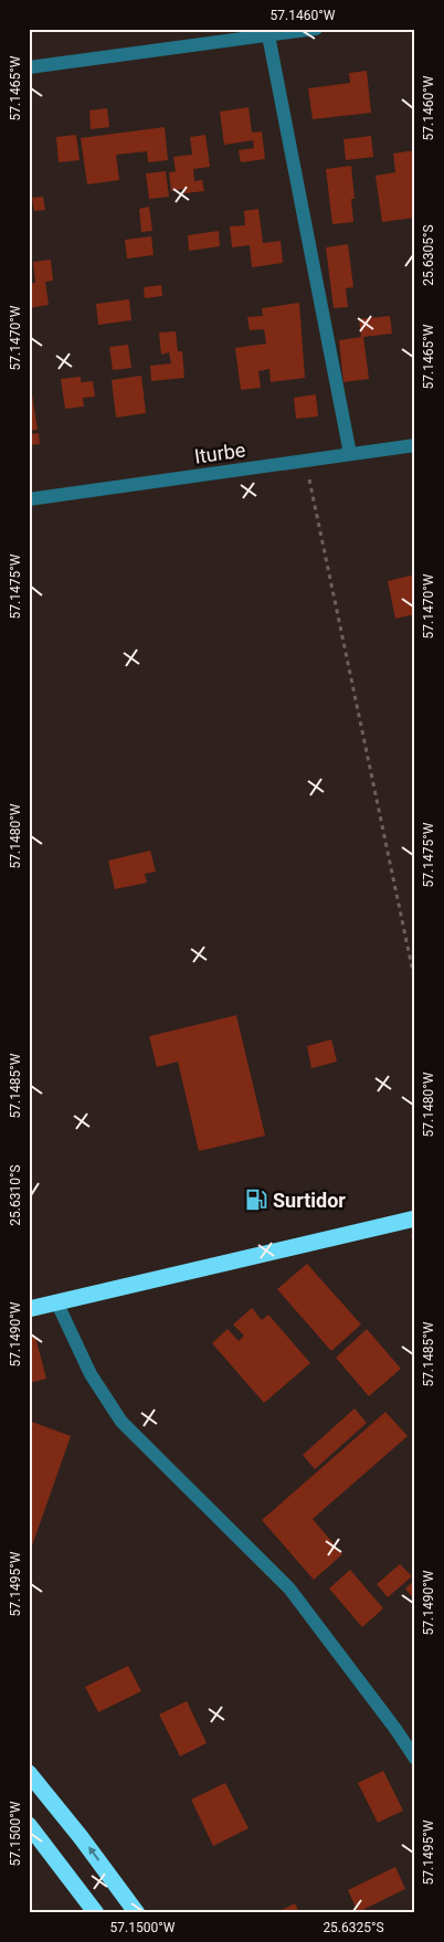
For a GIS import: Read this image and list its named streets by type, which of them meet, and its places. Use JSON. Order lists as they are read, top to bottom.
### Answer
{
  "streets": {
    "street": ["Iturbe"]
  },
  "places": {
    "fuel station": ["Surtidor"]
  },
  "coordinates": [
    "57.1460°W",
    "57.1465°W",
    "25.6305°S",
    "57.1470°W",
    "57.1475°W",
    "57.1480°W",
    "57.1485°W",
    "25.6310°S",
    "57.1490°W",
    "57.1495°W",
    "57.1500°W",
    "25.6325°S"
  ]
}
